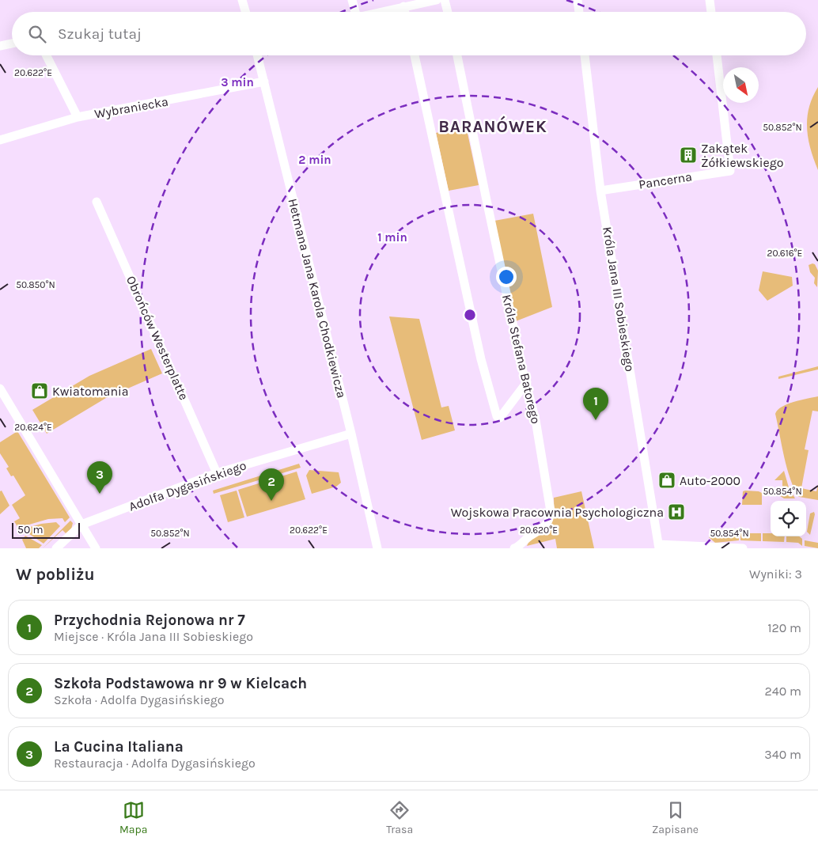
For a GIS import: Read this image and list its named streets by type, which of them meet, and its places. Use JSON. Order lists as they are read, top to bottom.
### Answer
{
  "streets": {
    "street": [
      "Wybraniecka",
      "Pancerna",
      "Hetmana Jana Karola Chodkiewicza",
      "Króla Jana III Sobieskiego",
      "Obrońców Westerplatte",
      "Króla Stefana Batorego",
      "Adolfa Dygasińskiego"
    ]
  },
  "crossings": [
    ["Wybraniecka", "Hetmana Jana Karola Chodkiewicza"],
    ["Pancerna", "Króla Jana III Sobieskiego"],
    ["Hetmana Jana Karola Chodkiewicza", "Adolfa Dygasińskiego"],
    ["Obrońców Westerplatte", "Adolfa Dygasińskiego"]
  ],
  "districts": ["BARANÓWEK"],
  "places": {
    "building": ["Zakątek Żółkiewskiego"],
    "shop": ["Kwiatomania", "Auto-2000"],
    "hospital": ["Wojskowa Pracownia Psychologiczna"]
  },
  "scale_bar": "50 m",
  "north": "bottom right",
  "page": {
    "search": "Szukaj tutaj",
    "pins": ["1", "3", "2"],
    "scale": "50 m",
    "heading": ["W pobliżu", "Wyniki: 3"],
    "list": [
      {
        "mark": "1",
        "name": "Przychodnia Rejonowa nr 7",
        "note": "Miejsce · Króla Jana III Sobieskiego",
        "value": "120 m"
      },
      {
        "mark": "2",
        "name": "Szkoła Podstawowa nr 9 w Kielcach",
        "note": "Szkoła · Adolfa Dygasińskiego",
        "value": "240 m"
      },
      {
        "mark": "3",
        "name": "La Cucina Italiana",
        "note": "Restauracja · Adolfa Dygasińskiego",
        "value": "340 m"
      }
    ],
    "nav": ["Mapa", "Trasa", "Zapisane"]
  },
  "coordinates": [
    "20.622°E",
    "50.852°N",
    "20.616°E",
    "50.850°N",
    "20.624°E",
    "50.854°N",
    "20.620°E"
  ],
  "rings": ["3 min", "2 min", "1 min"]
}
